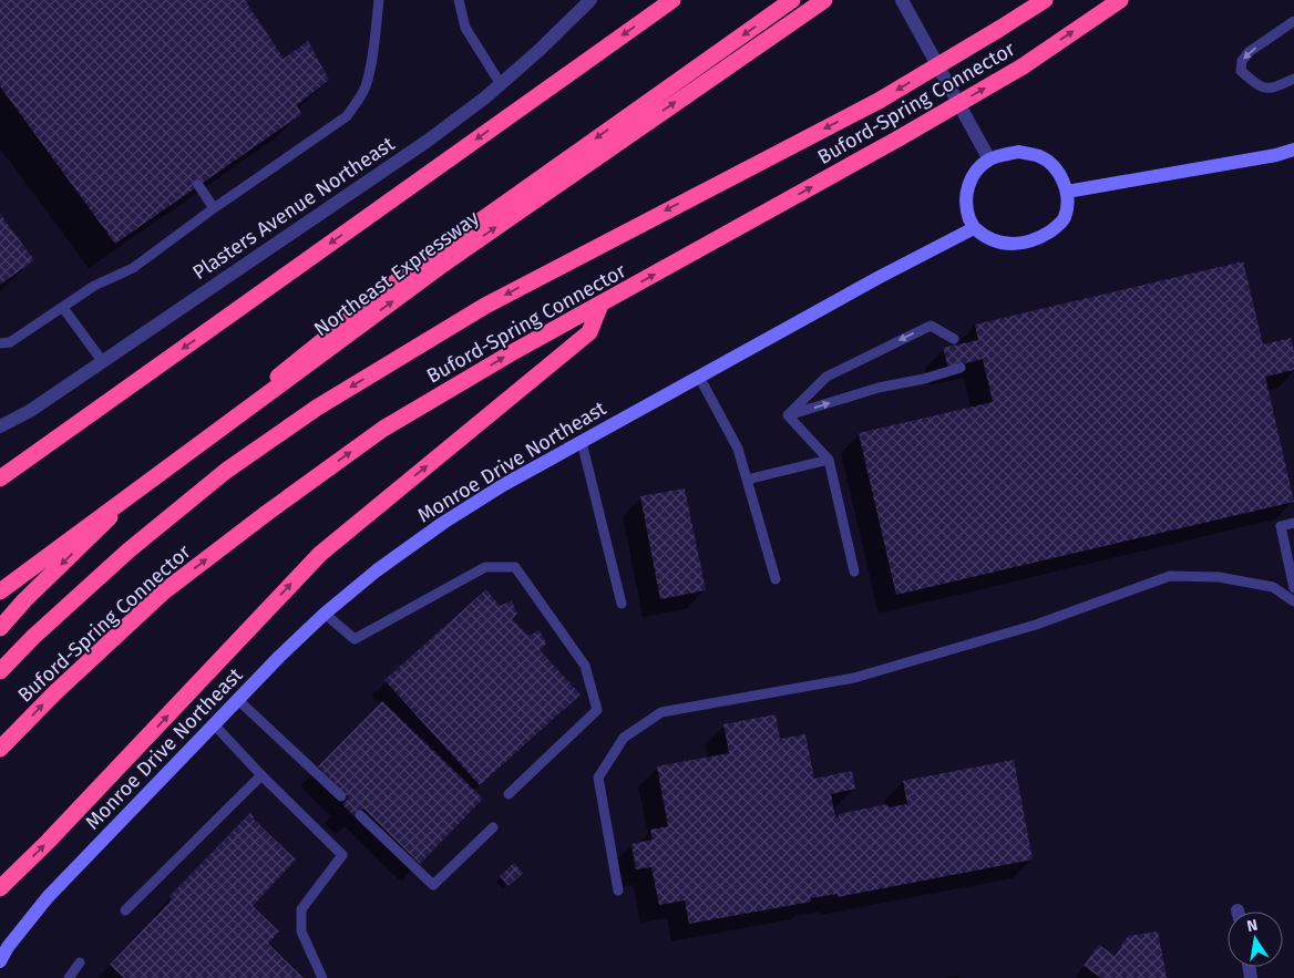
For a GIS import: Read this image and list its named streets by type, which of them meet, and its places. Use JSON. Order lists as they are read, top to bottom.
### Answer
{
  "streets": {
    "highway": ["Buford-Spring Connector", "Northeast Expressway"],
    "main road": ["Monroe Drive Northeast"],
    "street": ["Plasters Avenue Northeast"]
  },
  "north": "top"
}
